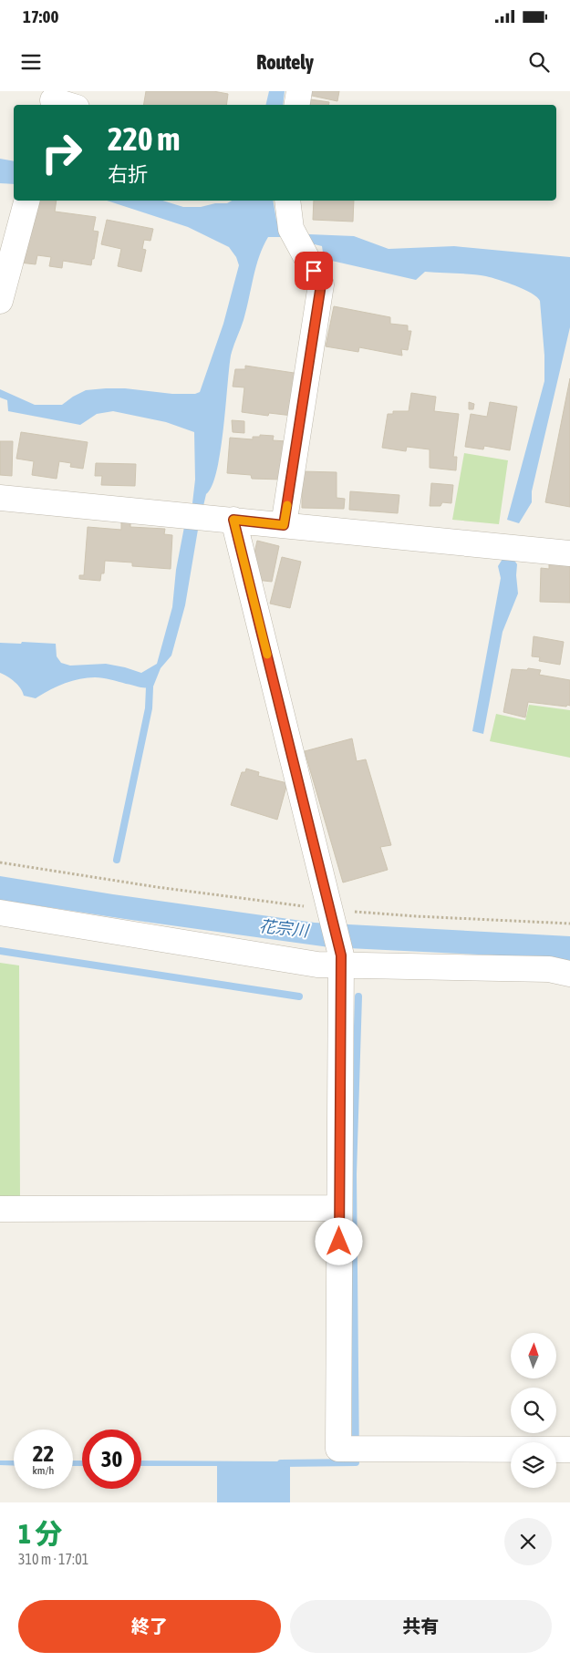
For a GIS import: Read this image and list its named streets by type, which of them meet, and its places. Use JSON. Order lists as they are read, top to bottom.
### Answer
{
  "water": ["花宗川"],
  "north": "top",
  "page": {
    "status": "17:00",
    "header": "Routely",
    "turn": ["220 m", "右折"],
    "speed": "22 km/h",
    "limit": "30",
    "heading": ["1 分", "310 m · 17:01"],
    "buttons": ["終了", "共有"]
  }
}
